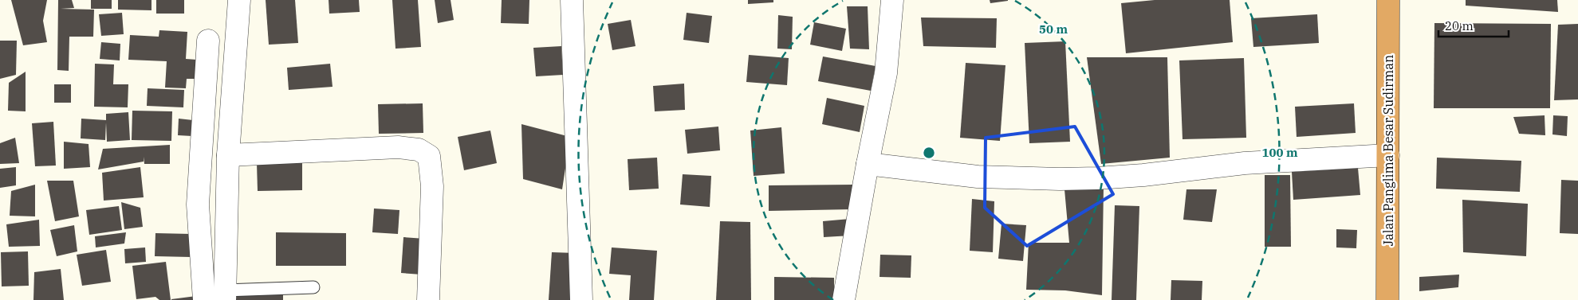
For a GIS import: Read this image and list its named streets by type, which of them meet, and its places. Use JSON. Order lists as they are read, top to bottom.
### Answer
{
  "streets": {
    "highway": ["Jalan Panglima Besar Sudirman"]
  },
  "scale_bar": "20 m",
  "rings": ["50 m", "100 m"]
}
